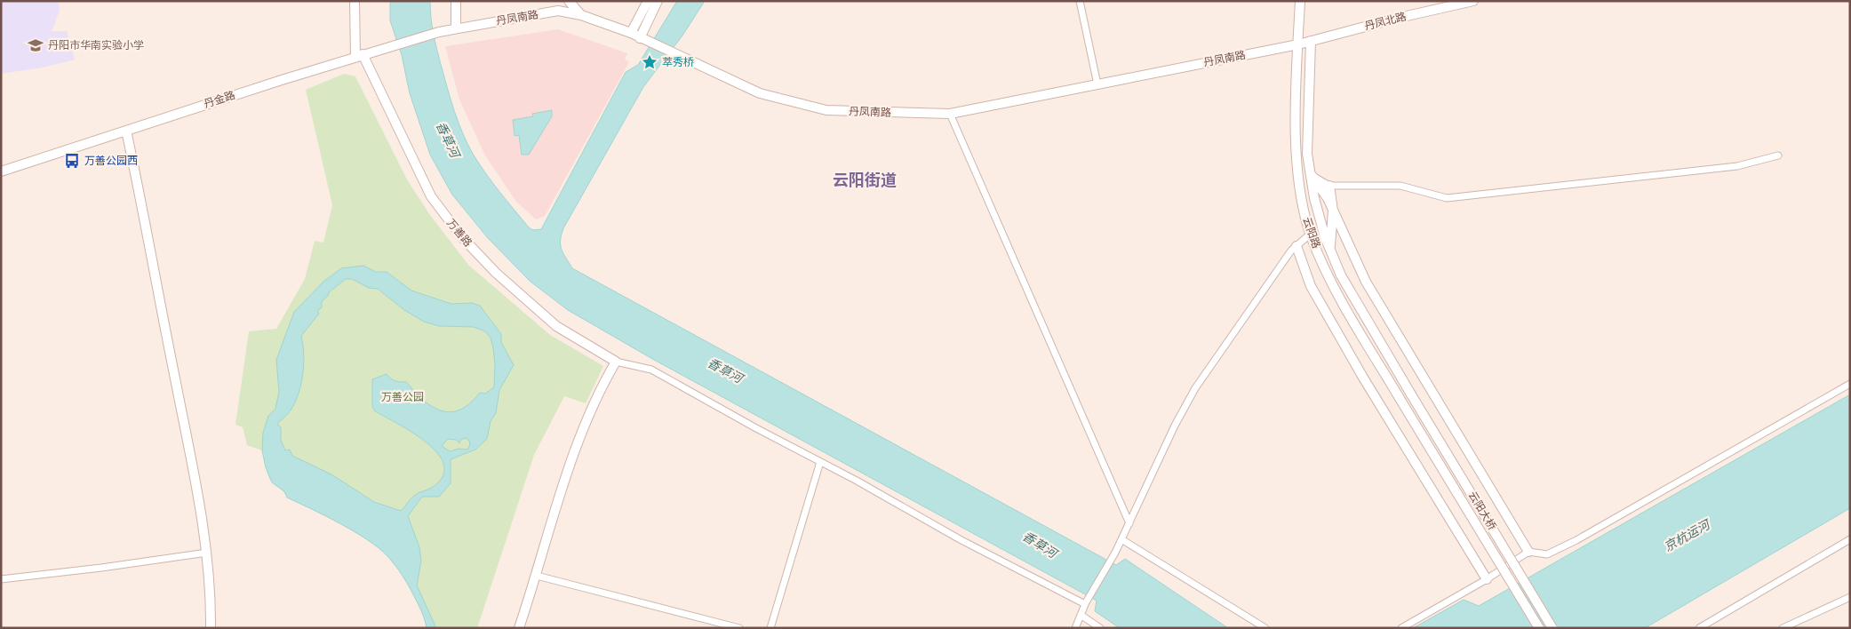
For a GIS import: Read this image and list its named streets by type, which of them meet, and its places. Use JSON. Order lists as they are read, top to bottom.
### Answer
{
  "streets": {
    "street": [
      "丹凤南路",
      "丹凤北路",
      "丹金路",
      "万善路",
      "云阳路",
      "云阳大桥"
    ]
  },
  "crossings": [
    ["丹凤南路", "丹凤北路"],
    ["丹凤南路", "丹金路"],
    ["丹凤南路", "云阳路"],
    ["丹凤北路", "云阳路"],
    ["丹金路", "万善路"],
    ["云阳路", "云阳大桥"]
  ],
  "districts": ["云阳街道"],
  "water": ["香草河", "京杭运河"],
  "parks": ["万善公园"],
  "places": {
    "school or university": ["丹阳市华南实验小学"],
    "place": ["萃秀桥"],
    "bus stop": ["万善公园西"]
  }
}
